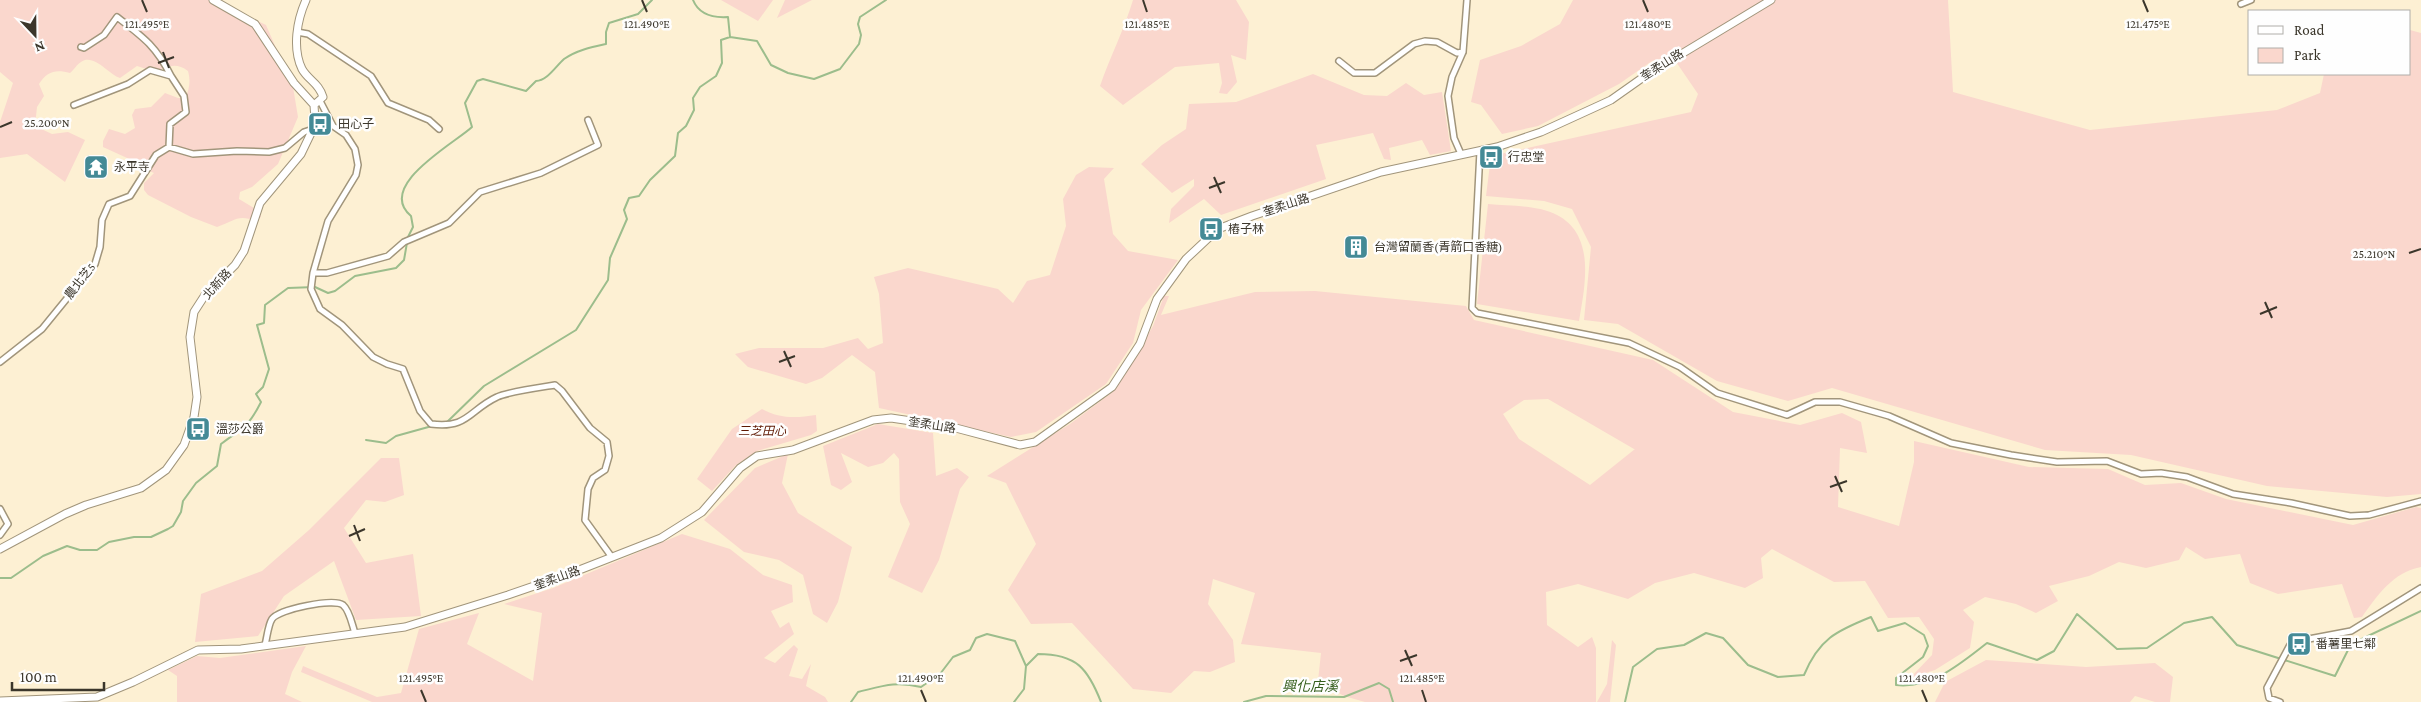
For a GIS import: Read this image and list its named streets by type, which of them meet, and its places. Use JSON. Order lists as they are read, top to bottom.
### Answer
{
  "streets": {
    "street": ["奎柔山路", "農北芝5", "北新路"]
  },
  "water": ["興化店溪"],
  "parks": ["三芝田心"],
  "places": {
    "bus stop": [
      "田心子",
      "行忠堂",
      "樁子林",
      "溫莎公爵",
      "番薯里七鄰"
    ],
    "temple": ["永平寺"],
    "building": ["台灣留蘭香(青箭口香糖)"]
  },
  "legend": ["Road", "Park"],
  "scale_bar": "100 m",
  "north": "bottom",
  "coordinates": [
    "121.485°E",
    "121.475°E",
    "121.495°E",
    "121.490°E",
    "121.480°E",
    "25.200°N",
    "25.210°N"
  ]
}
